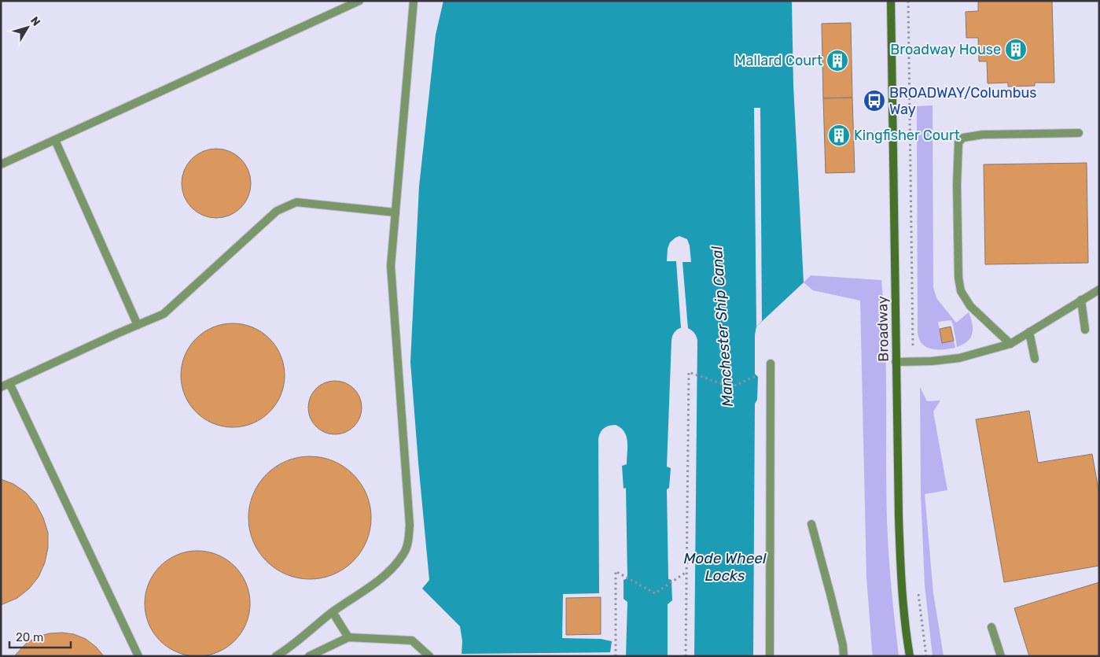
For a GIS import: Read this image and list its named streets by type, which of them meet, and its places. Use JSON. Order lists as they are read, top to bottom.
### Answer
{
  "streets": {
    "street": ["Broadway"]
  },
  "water": ["Manchester Ship Canal", "Mode Wheel Locks"],
  "places": {
    "building": ["Broadway House", "Mallard Court", "Kingfisher Court"],
    "bus stop": ["BROADWAY/Columbus Way"]
  },
  "scale_bar": "20 m",
  "north": "top right"
}
